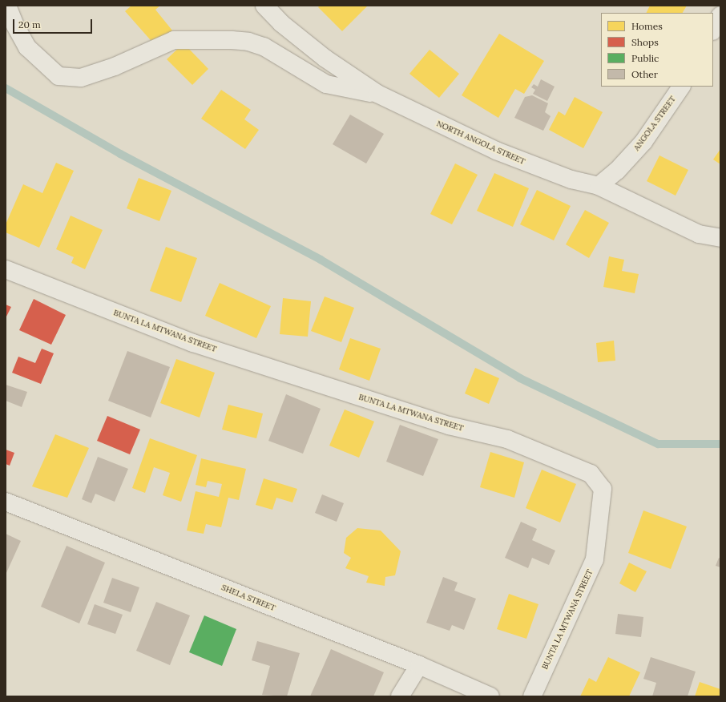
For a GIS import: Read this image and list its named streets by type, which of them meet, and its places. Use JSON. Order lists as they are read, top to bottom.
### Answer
{
  "streets": {
    "street": [
      "ANGOLA STREET",
      "NORTH ANGOLA STREET",
      "BUNTA LA MTWANA STREET",
      "SHELA STREET"
    ]
  },
  "crossings": [
    ["ANGOLA STREET", "NORTH ANGOLA STREET"]
  ],
  "legend": [
    "Homes",
    "Shops",
    "Public",
    "Other"
  ],
  "scale_bar": "20 m"
}
